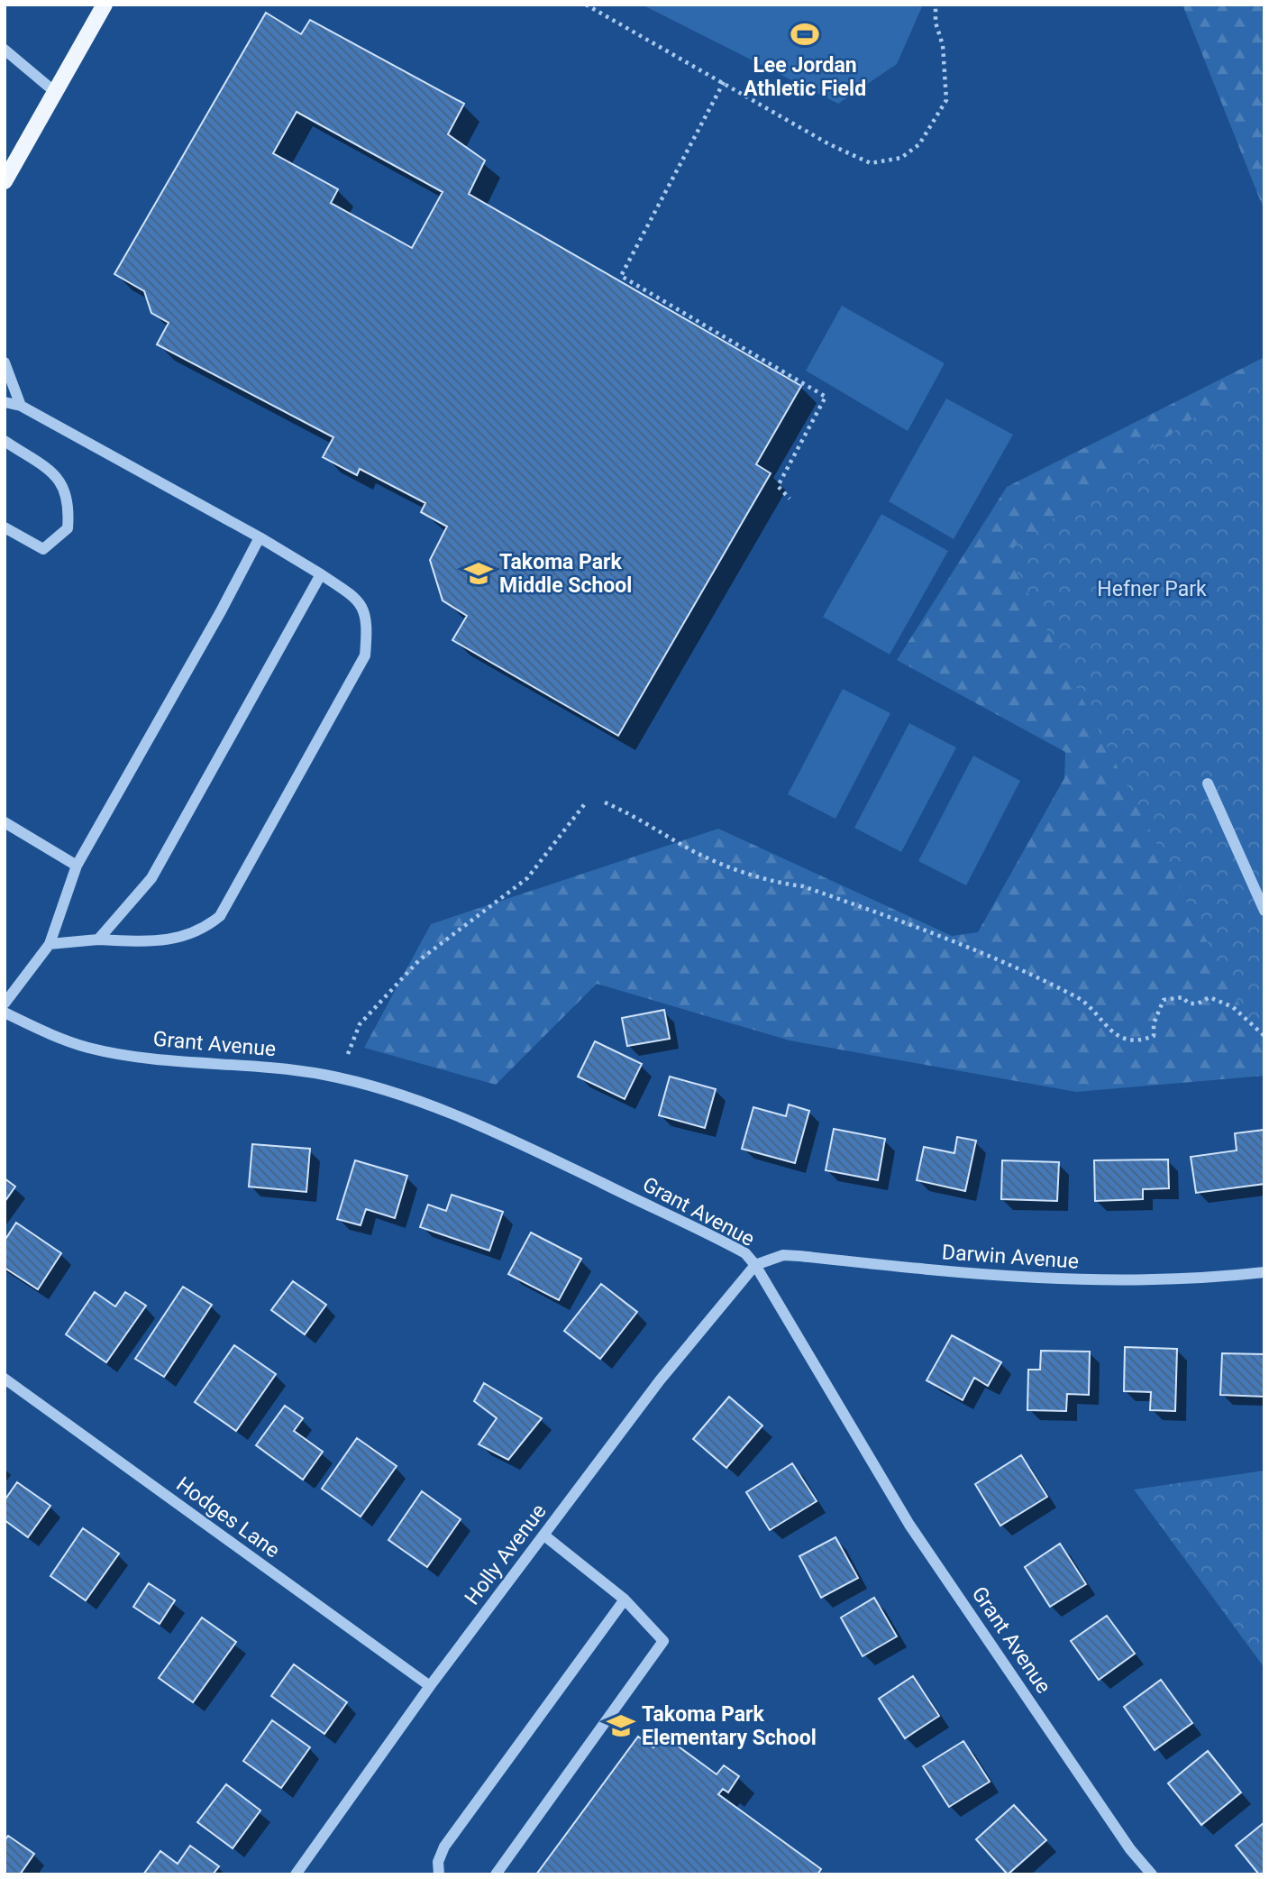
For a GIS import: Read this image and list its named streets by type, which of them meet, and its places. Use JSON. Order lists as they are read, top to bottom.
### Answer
{
  "streets": {
    "street": [
      "Grant Avenue",
      "Darwin Avenue",
      "Hodges Lane",
      "Holly Avenue"
    ]
  },
  "crossings": [
    ["Grant Avenue", "Darwin Avenue"],
    ["Grant Avenue", "Holly Avenue"],
    ["Darwin Avenue", "Holly Avenue"],
    ["Hodges Lane", "Holly Avenue"]
  ],
  "parks": ["Hefner Park"],
  "places": {
    "sports": ["Lee Jordan Athletic Field"],
    "school or university": ["Takoma Park Middle School", "Takoma Park Elementary School"]
  }
}
